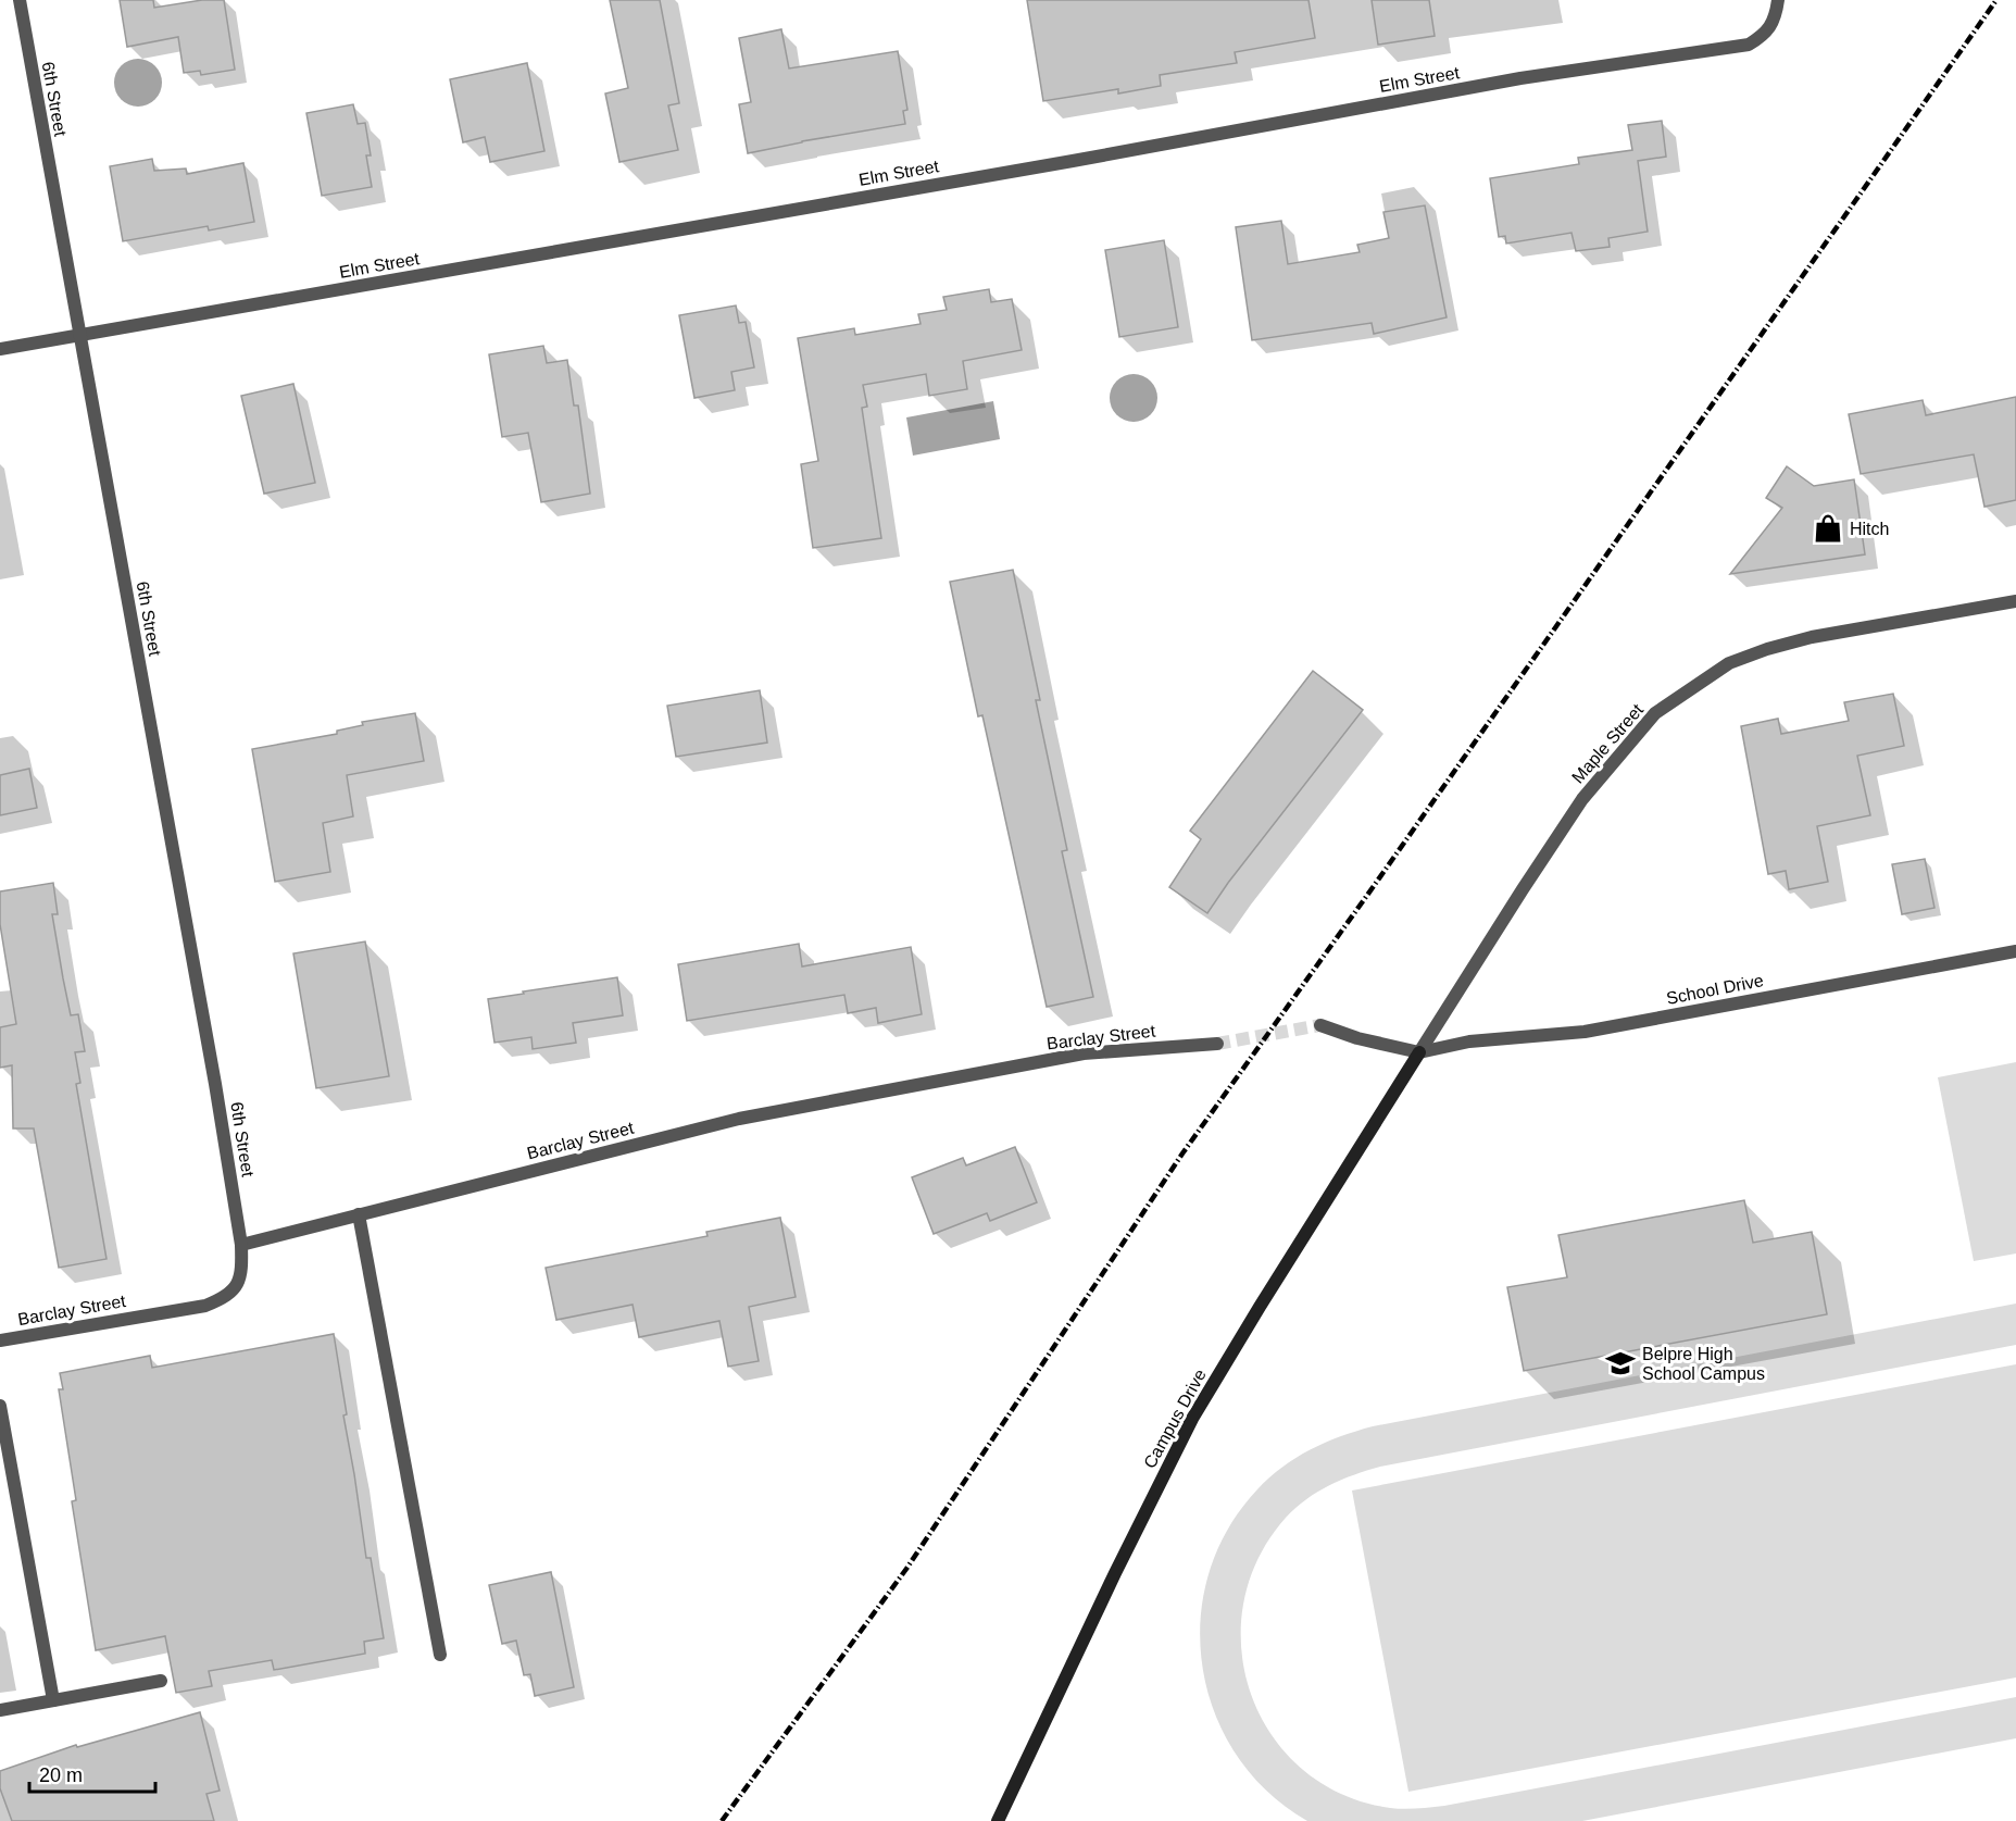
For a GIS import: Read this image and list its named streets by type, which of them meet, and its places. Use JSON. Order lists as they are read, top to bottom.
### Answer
{
  "streets": {
    "street": [
      "Elm Street",
      "6th Street",
      "Maple Street",
      "School Drive",
      "Barclay Street",
      "Campus Drive"
    ]
  },
  "crossings": [
    ["Elm Street", "6th Street"],
    ["6th Street", "Barclay Street"],
    ["Maple Street", "School Drive"],
    ["Maple Street", "Campus Drive"],
    ["School Drive", "Campus Drive"]
  ],
  "places": {
    "shop": ["Hitch"],
    "school or university": ["Belpre High School Campus"]
  },
  "scale_bar": "20 m"
}
